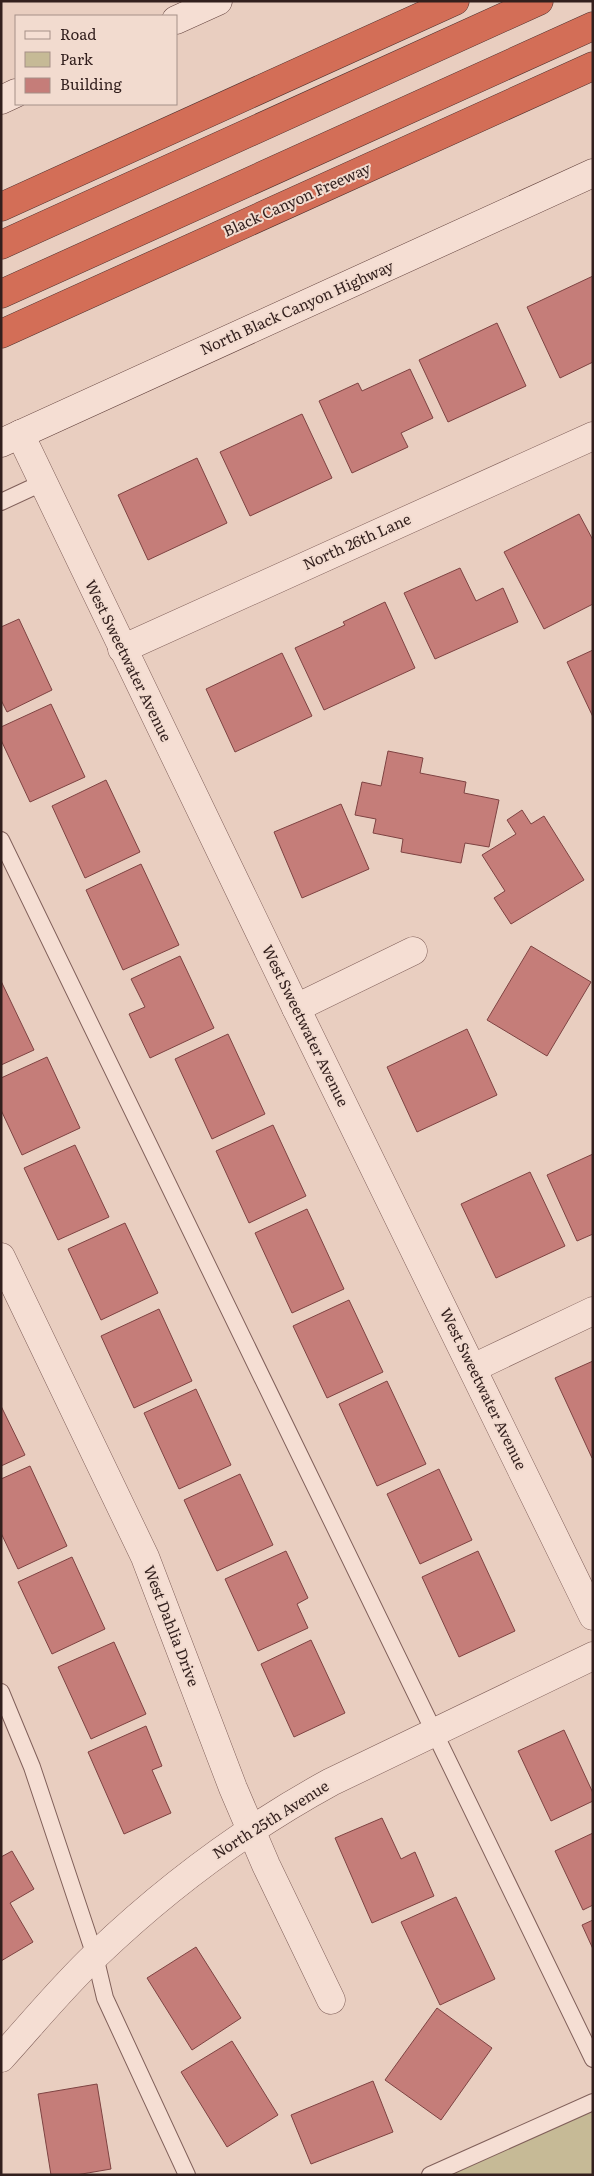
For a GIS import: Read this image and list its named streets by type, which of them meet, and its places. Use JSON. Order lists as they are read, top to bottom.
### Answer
{
  "streets": {
    "highway": ["Black Canyon Freeway"],
    "street": [
      "North Black Canyon Highway",
      "North 26th Lane",
      "West Sweetwater Avenue",
      "West Dahlia Drive",
      "North 25th Avenue"
    ]
  },
  "crossings": [
    ["North Black Canyon Highway", "West Sweetwater Avenue"],
    ["North 26th Lane", "West Sweetwater Avenue"],
    ["West Dahlia Drive", "North 25th Avenue"]
  ],
  "legend": ["Road", "Park", "Building"]
}
